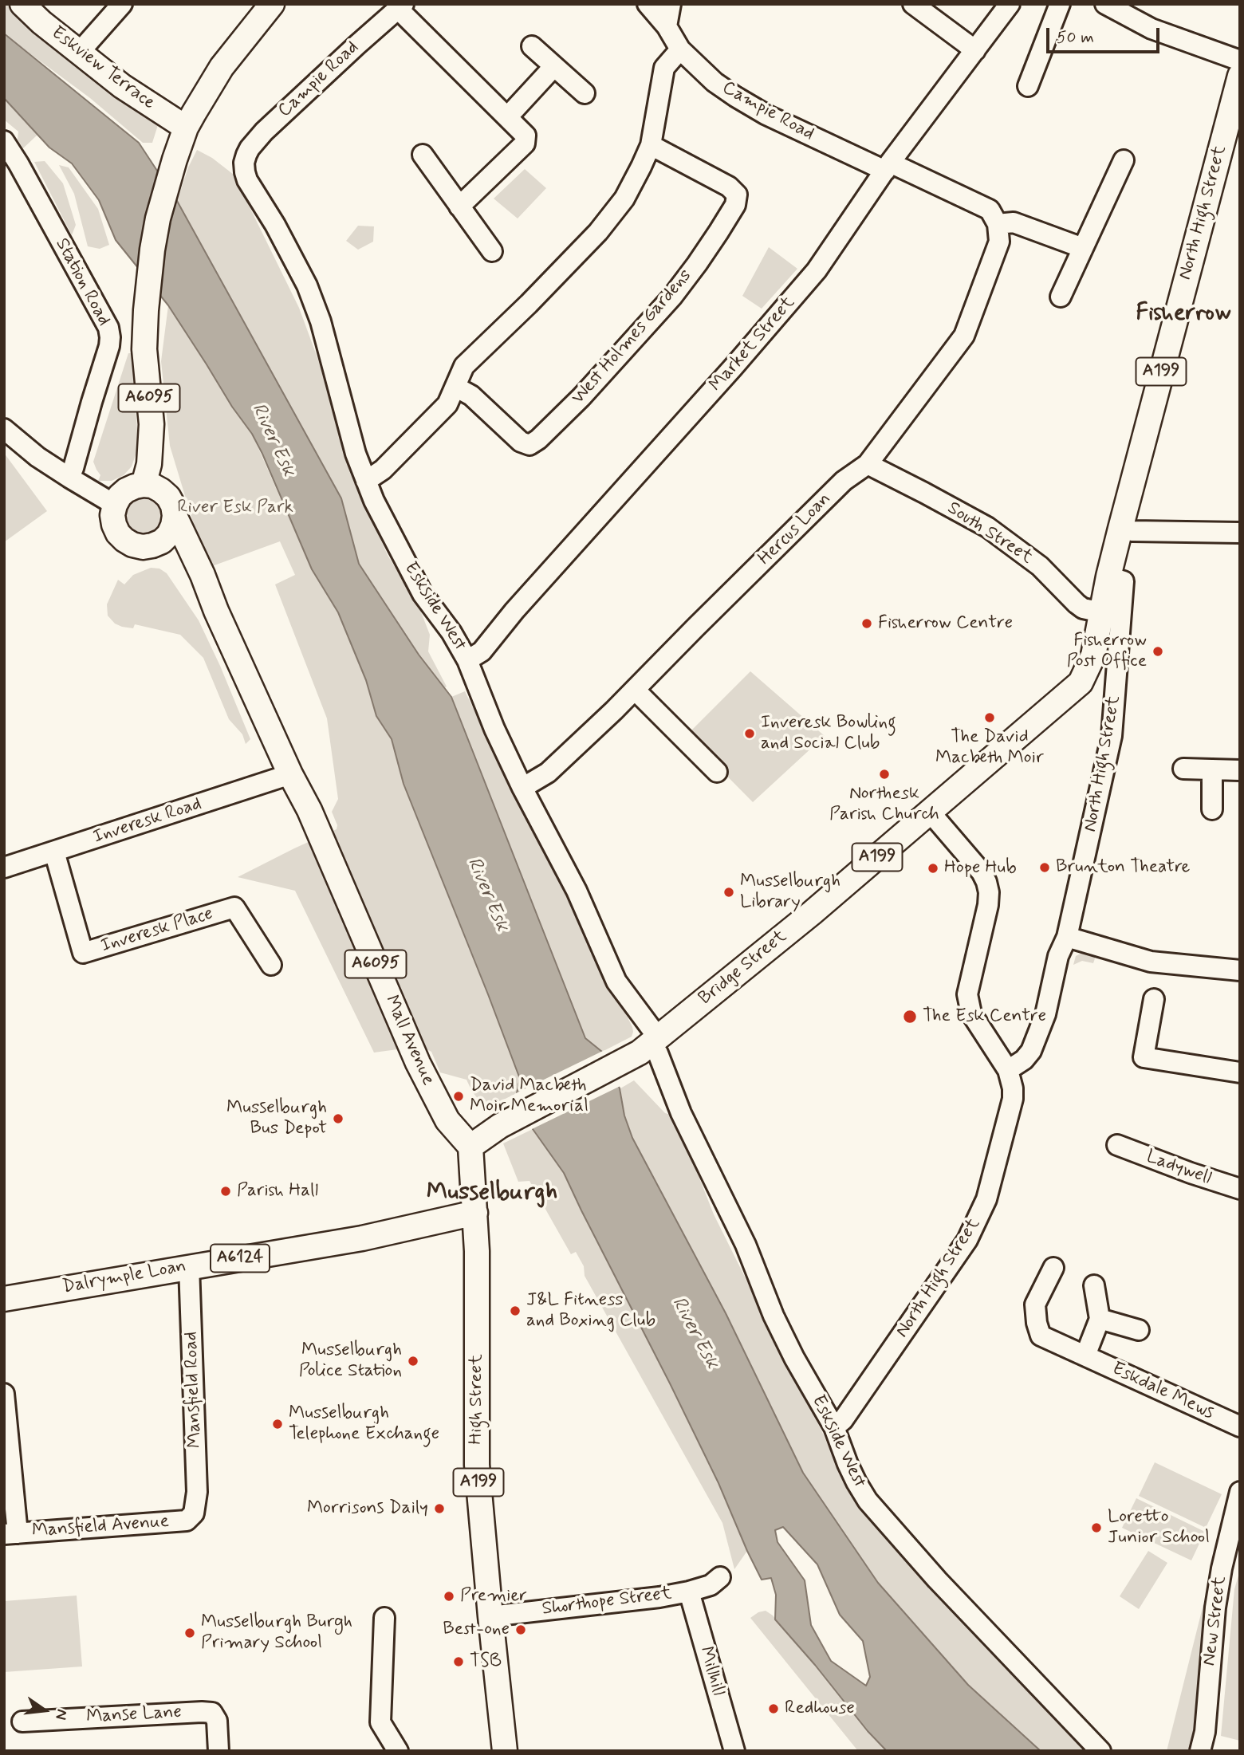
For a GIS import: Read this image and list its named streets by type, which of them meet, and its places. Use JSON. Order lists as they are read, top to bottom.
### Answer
{
  "streets": {
    "main road": [
      "Eskview Terrace",
      "North High Street",
      "A199",
      "A6095",
      "Bridge Street",
      "Mall Avenue",
      "A6124",
      "Dalrymple Loan",
      "High Street"
    ],
    "street": [
      "Campie Road",
      "Station Road",
      "West Holmes Gardens",
      "Market Street",
      "Hercus Loan",
      "South Street",
      "Eskside West",
      "Inveresk Road",
      "Inveresk Place",
      "Ladywell",
      "Mansfield Road",
      "Eskdale Mews",
      "Mansfield Avenue",
      "Shorthope Street",
      "New Street",
      "Millhill",
      "Manse Lane"
    ]
  },
  "crossings": [
    ["Eskview Terrace", "A6095"],
    ["Campie Road", "Market Street"],
    ["Campie Road", "Hercus Loan"],
    ["Campie Road", "Eskside West"],
    ["North High Street", "South Street"],
    ["North High Street", "Eskside West"],
    ["North High Street", "Bridge Street"],
    ["Market Street", "Eskside West"],
    ["A6095", "Inveresk Road"],
    ["A6095", "Mall Avenue"],
    ["Hercus Loan", "South Street"],
    ["Hercus Loan", "Eskside West"],
    ["Eskside West", "Bridge Street"],
    ["Inveresk Road", "Inveresk Place"],
    ["Inveresk Road", "Mall Avenue"],
    ["Bridge Street", "Mall Avenue"],
    ["Bridge Street", "High Street"],
    ["Mall Avenue", "High Street"],
    ["Dalrymple Loan", "Mansfield Road"],
    ["Dalrymple Loan", "High Street"],
    ["Mansfield Road", "Mansfield Avenue"],
    ["High Street", "Shorthope Street"],
    ["Shorthope Street", "Millhill"]
  ],
  "districts": ["Fisherrow", "Musselburgh"],
  "water": ["River Esk"],
  "parks": ["River Esk Park"],
  "places": [
    "Fisherrow Centre",
    "Fisherrow Post Office",
    "The David Macbeth Moir",
    "Inveresk Bowling and Social Club",
    "Northesk Parish Church",
    "Brunton Theatre",
    "Hope Hub",
    "Musselburgh Library",
    "The Esk Centre",
    "David Macbeth Moir Memorial",
    "Musselburgh Bus Depot",
    "Parish Hall",
    "J&L Fitness and Boxing Club",
    "Musselburgh Police Station",
    "Musselburgh Telephone Exchange",
    "Morrisons Daily",
    "Loretto Junior School",
    "Premier",
    "Best-one",
    "Musselburgh Burgh Primary School",
    "TSB",
    "Redhouse"
  ],
  "scale_bar": "50 m",
  "north": "right"
}
